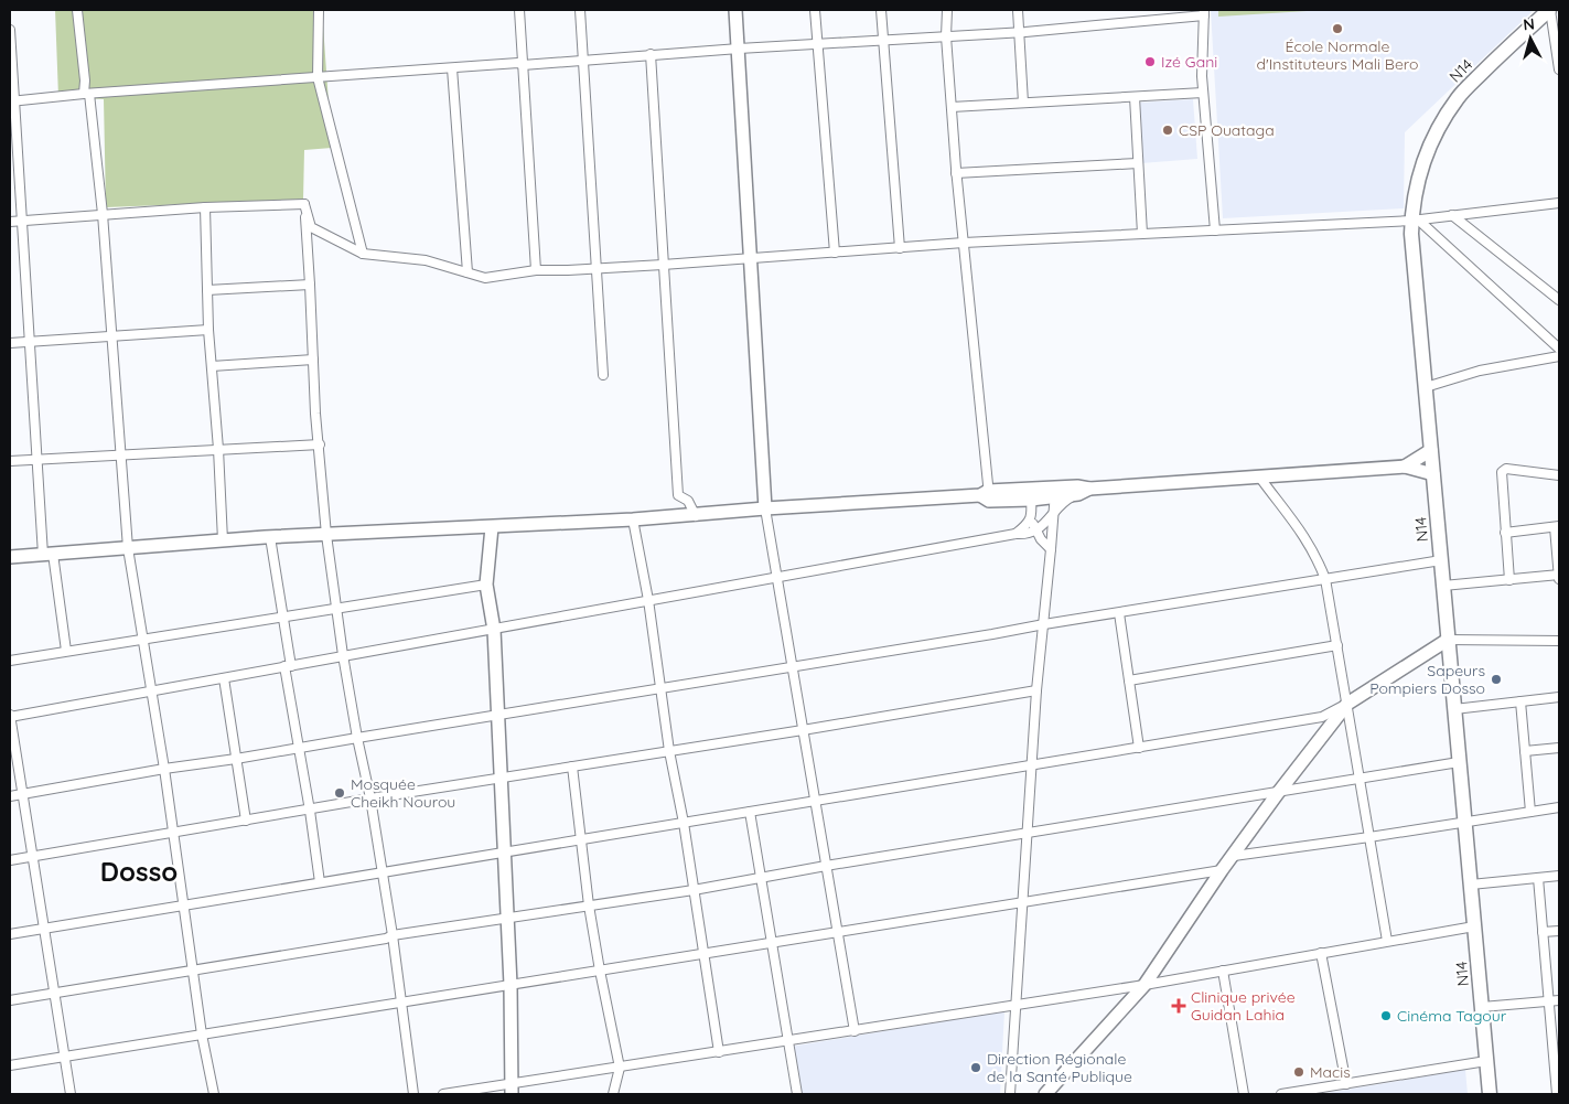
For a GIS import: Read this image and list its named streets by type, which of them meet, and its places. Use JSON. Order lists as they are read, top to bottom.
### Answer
{
  "streets": {
    "main road": ["N14"]
  },
  "districts": ["Dosso"],
  "places": {
    "other": [
      "École Normale d'Instituteurs Mali Bero",
      "Izé Gani",
      "CSP Ouataga",
      "Sapeurs Pompiers Dosso",
      "Mosquée Cheikh Nourou",
      "Cinéma Tagour",
      "Direction Régionale de la Santé Publique",
      "Macis"
    ],
    "health": ["Clinique privée Guidan Lahia"]
  },
  "north": "top"
}
